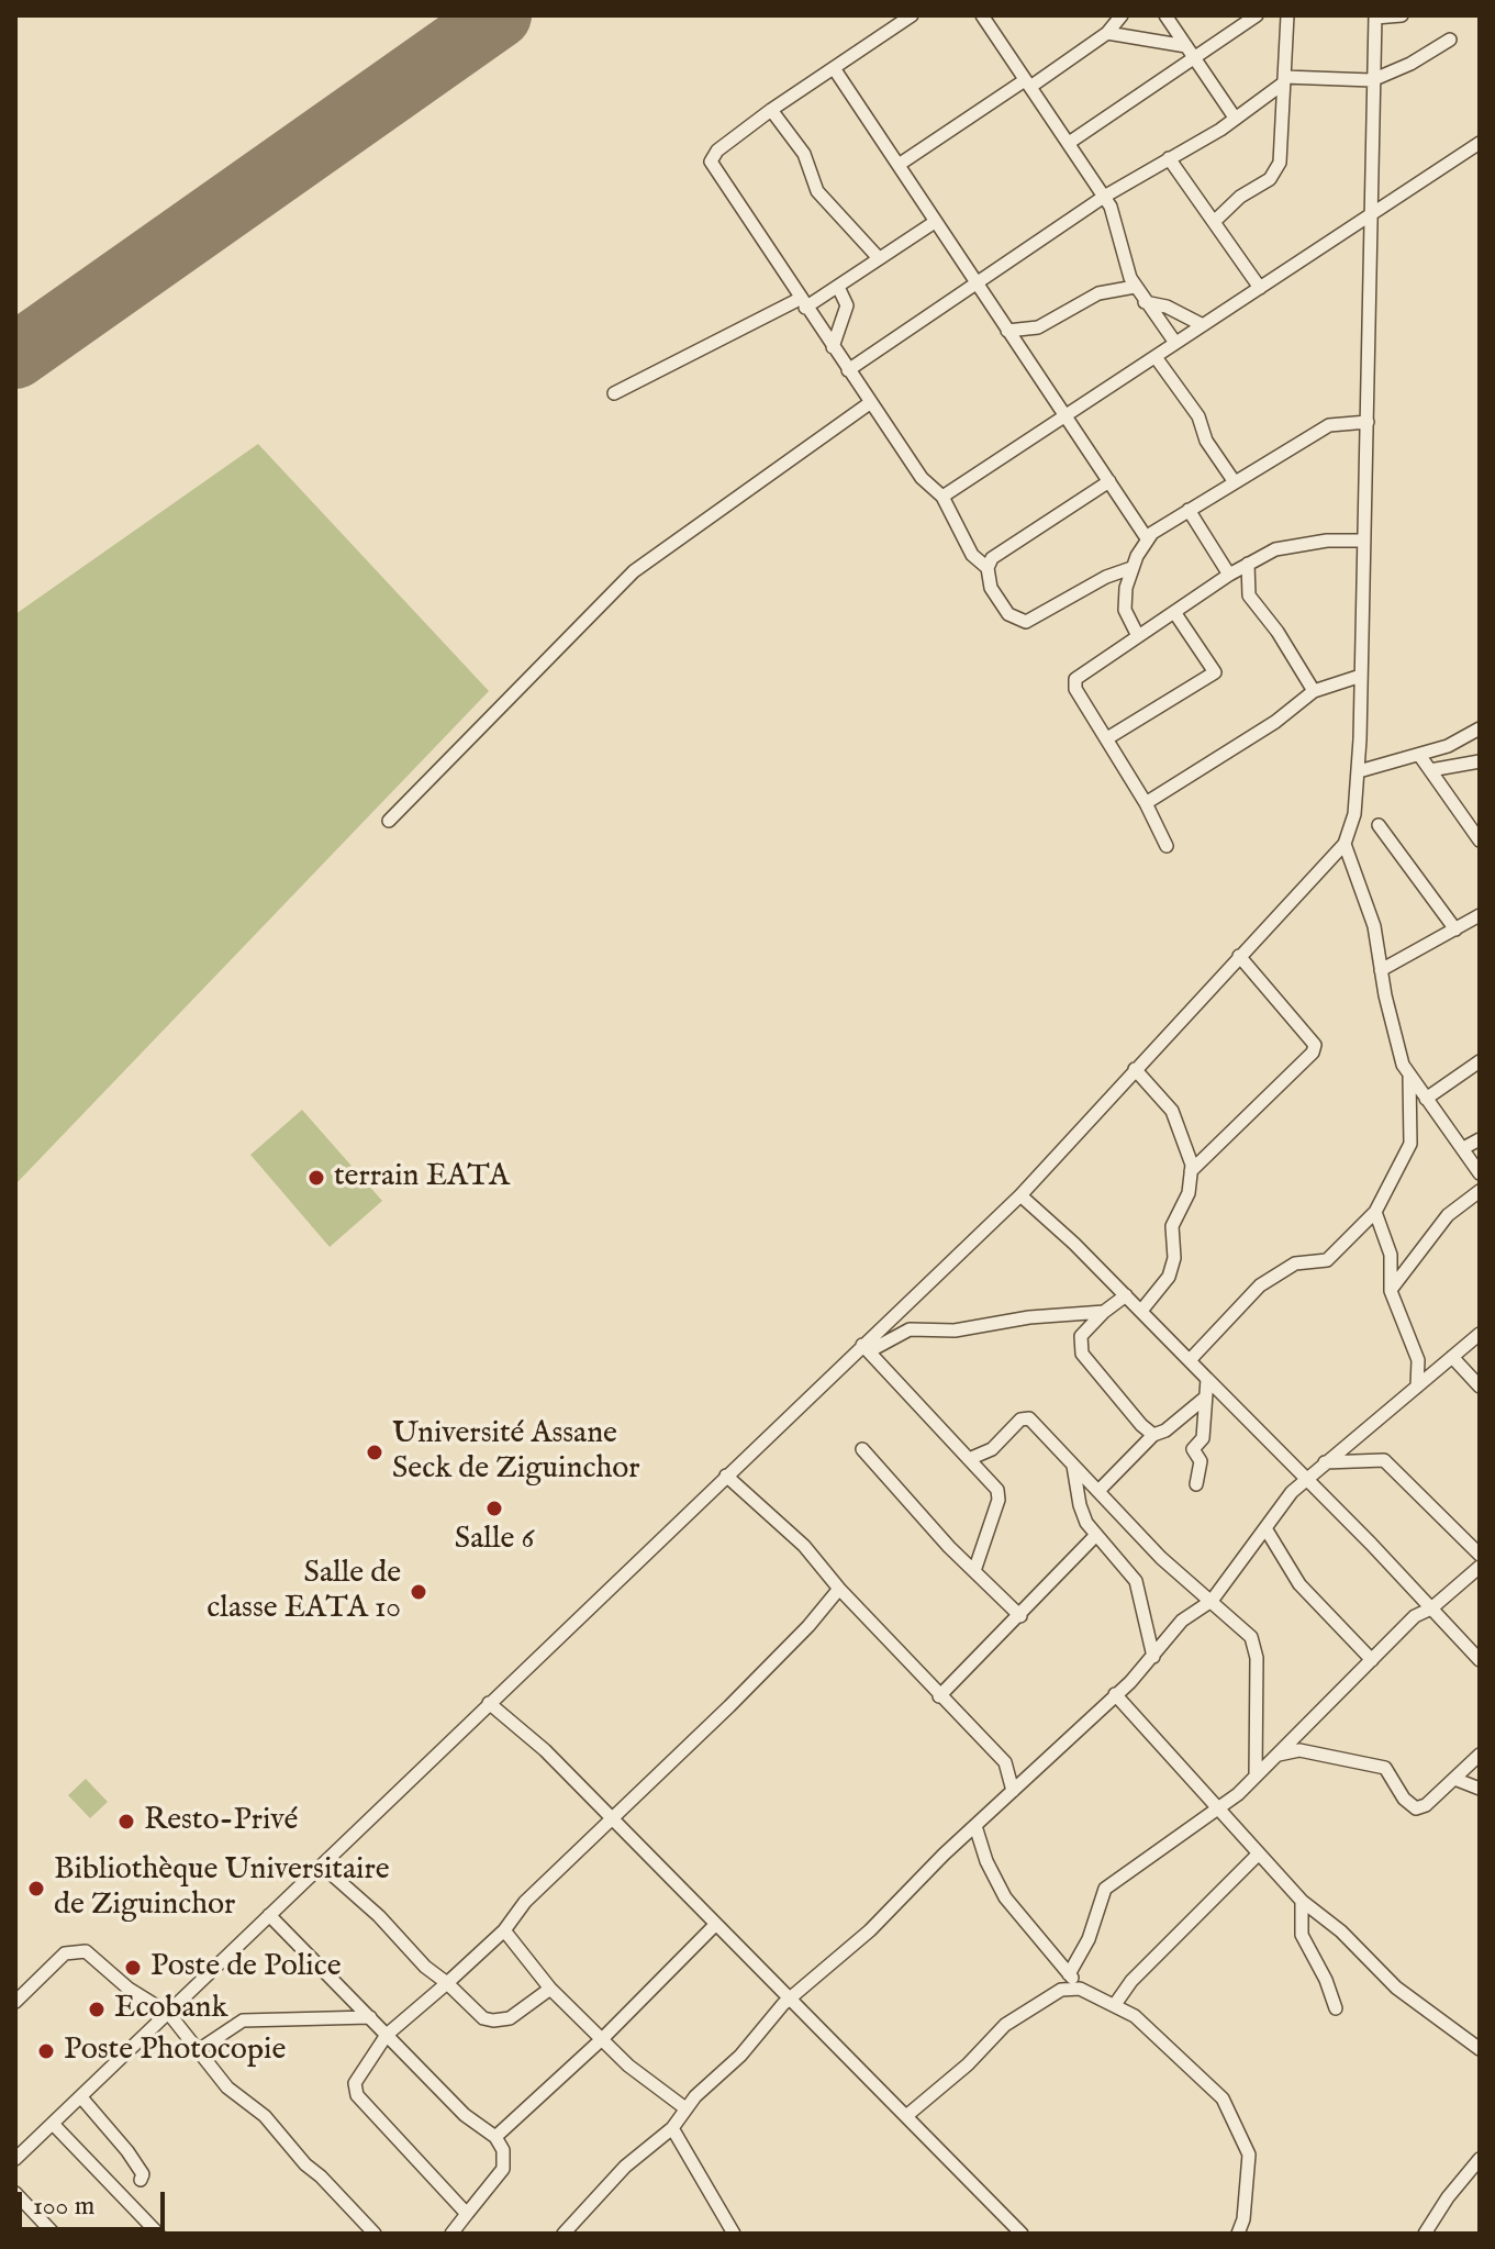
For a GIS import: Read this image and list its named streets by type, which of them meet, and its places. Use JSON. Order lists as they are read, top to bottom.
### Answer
{
  "places": [
    "terrain EATA",
    "Université Assane Seck de Ziguinchor",
    "Salle 6",
    "Salle de classe EATA 10",
    "Resto-Privé",
    "Bibliothèque Universitaire de Ziguinchor",
    "Poste de Police",
    "Ecobank",
    "Poste Photocopie"
  ],
  "scale_bar": "100 m"
}
